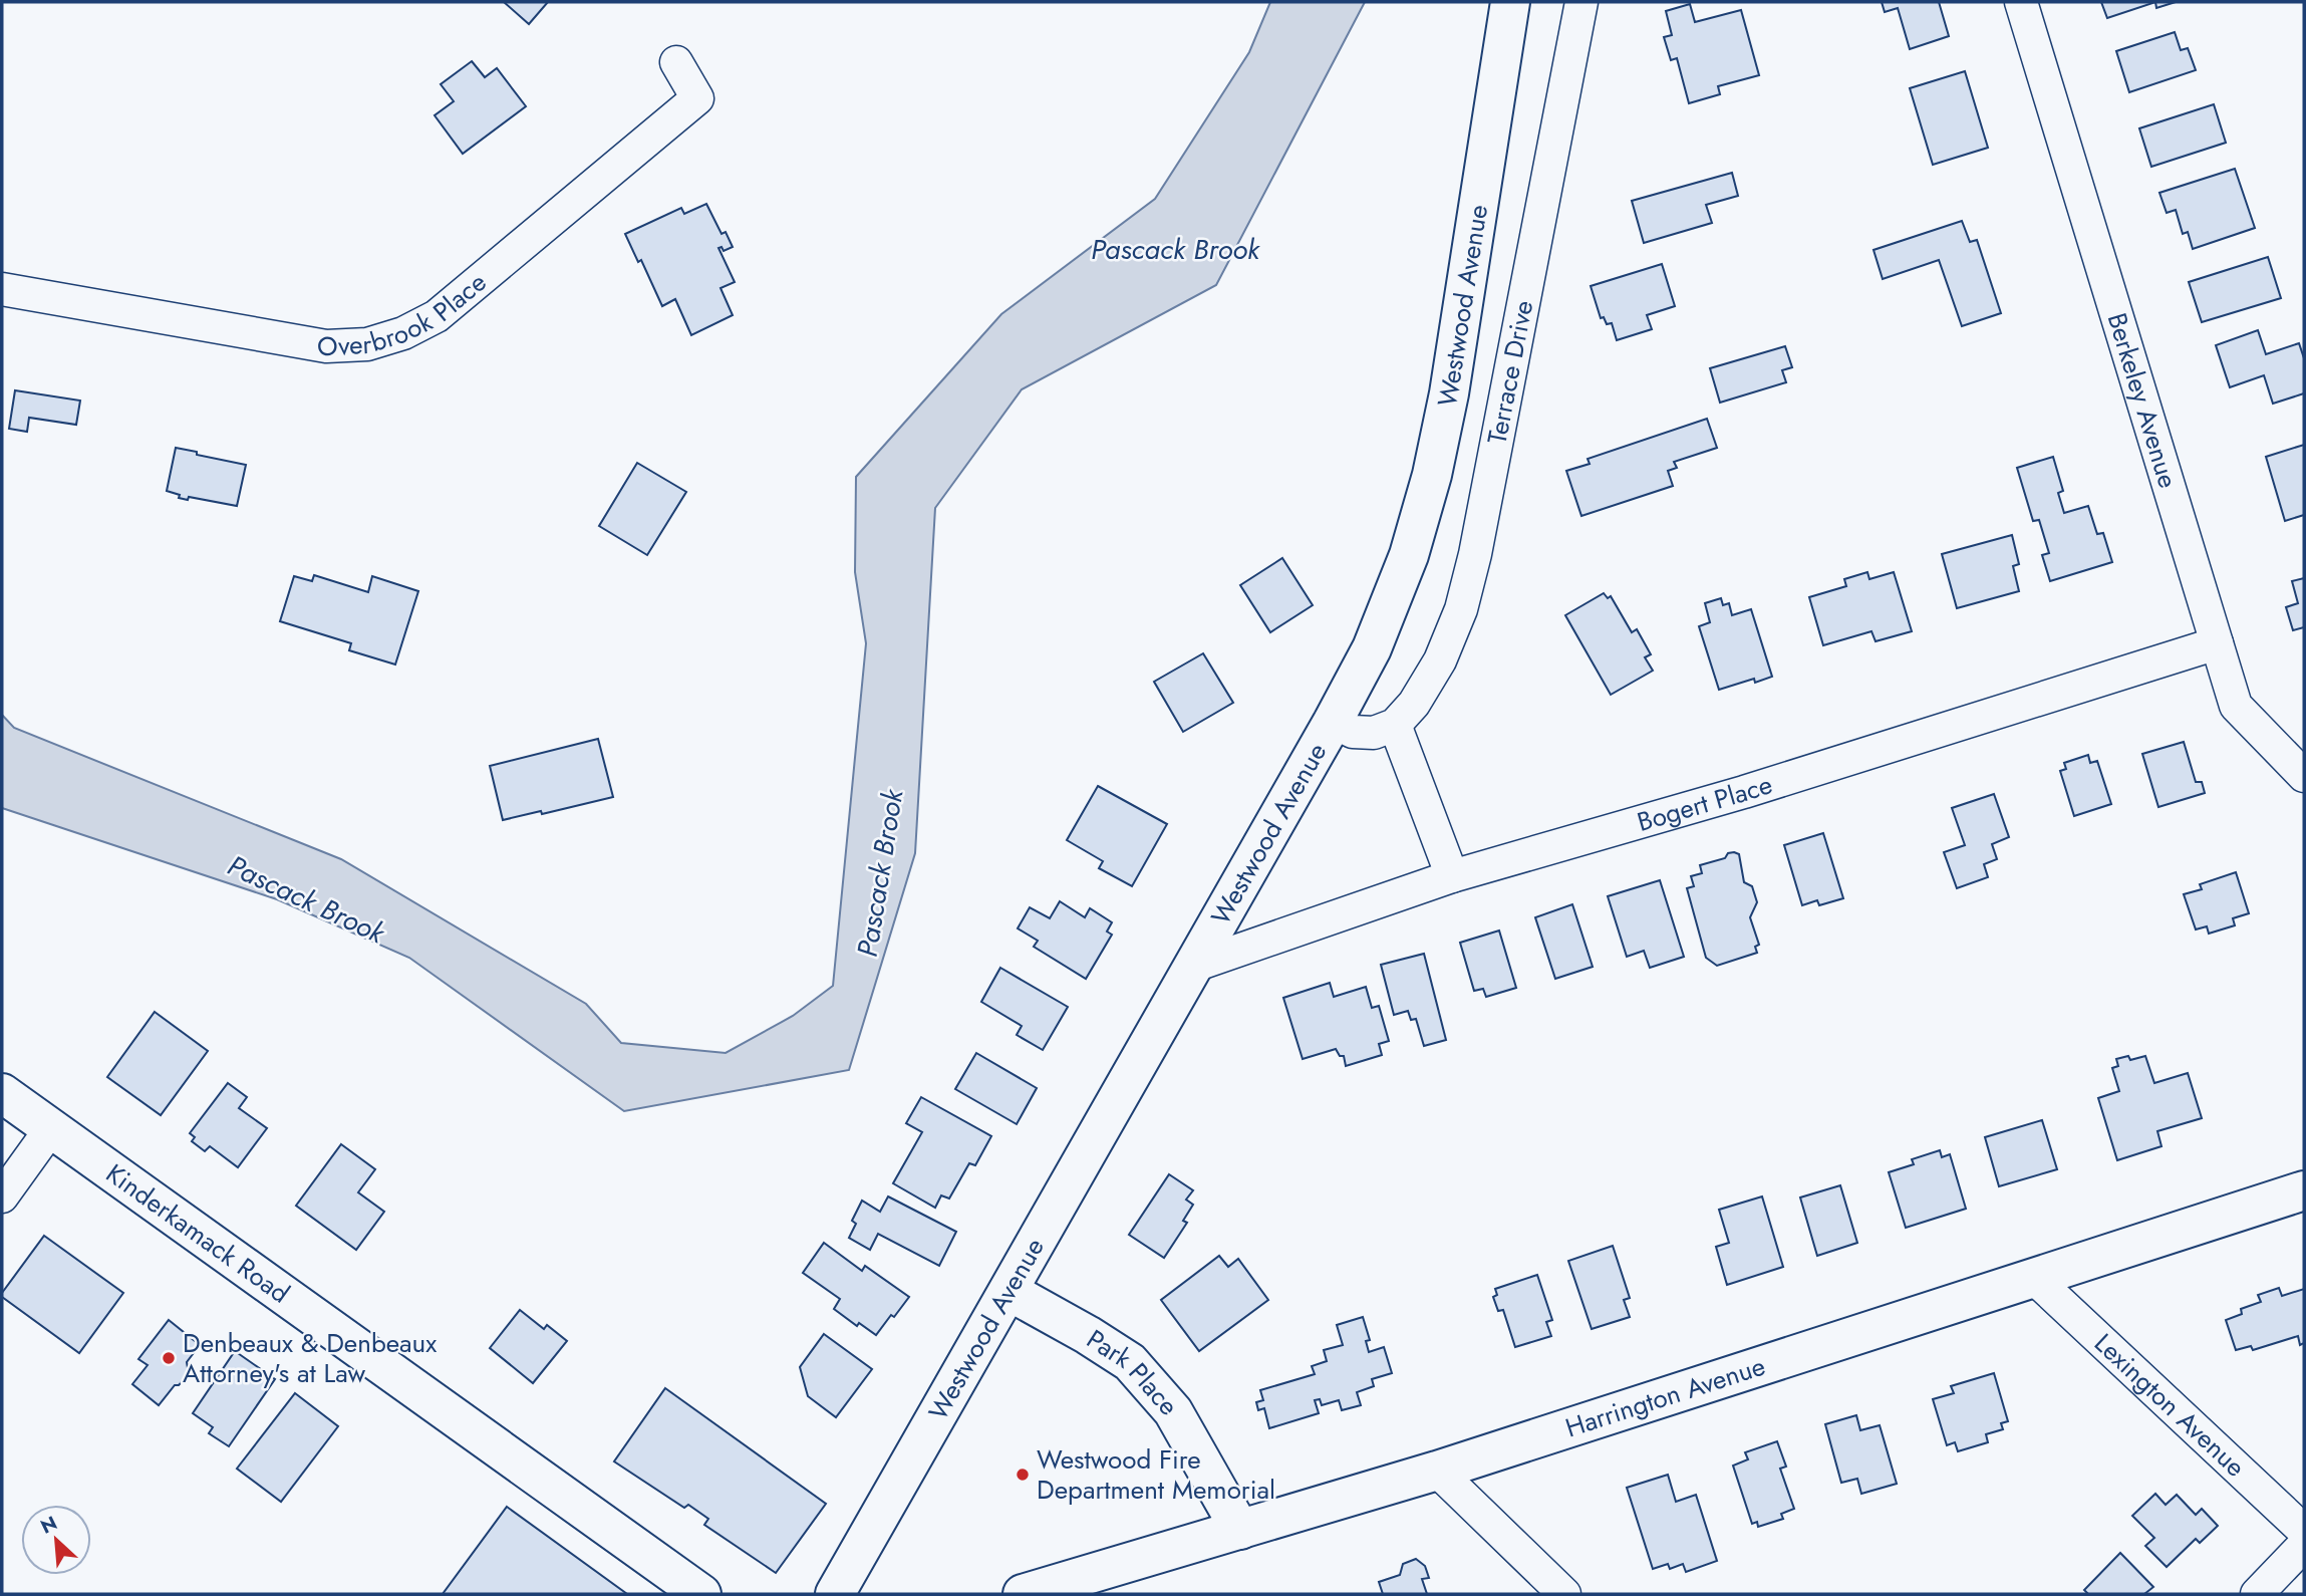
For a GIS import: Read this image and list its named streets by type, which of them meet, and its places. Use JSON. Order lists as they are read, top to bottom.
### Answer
{
  "streets": {
    "street": [
      "Westwood Avenue",
      "Overbrook Place",
      "Terrace Drive",
      "Berkeley Avenue",
      "Bogert Place",
      "Kinderkamack Road",
      "Park Place",
      "Harrington Avenue",
      "Lexington Avenue"
    ]
  },
  "crossings": [
    ["Westwood Avenue", "Bogert Place"],
    ["Westwood Avenue", "Park Place"],
    ["Berkeley Avenue", "Bogert Place"],
    ["Park Place", "Harrington Avenue"],
    ["Harrington Avenue", "Lexington Avenue"]
  ],
  "water": ["Pascack Brook"],
  "places": ["Denbeaux & Denbeaux Attorney's at Law", "Westwood Fire Department Memorial"],
  "north": "top left"
}
